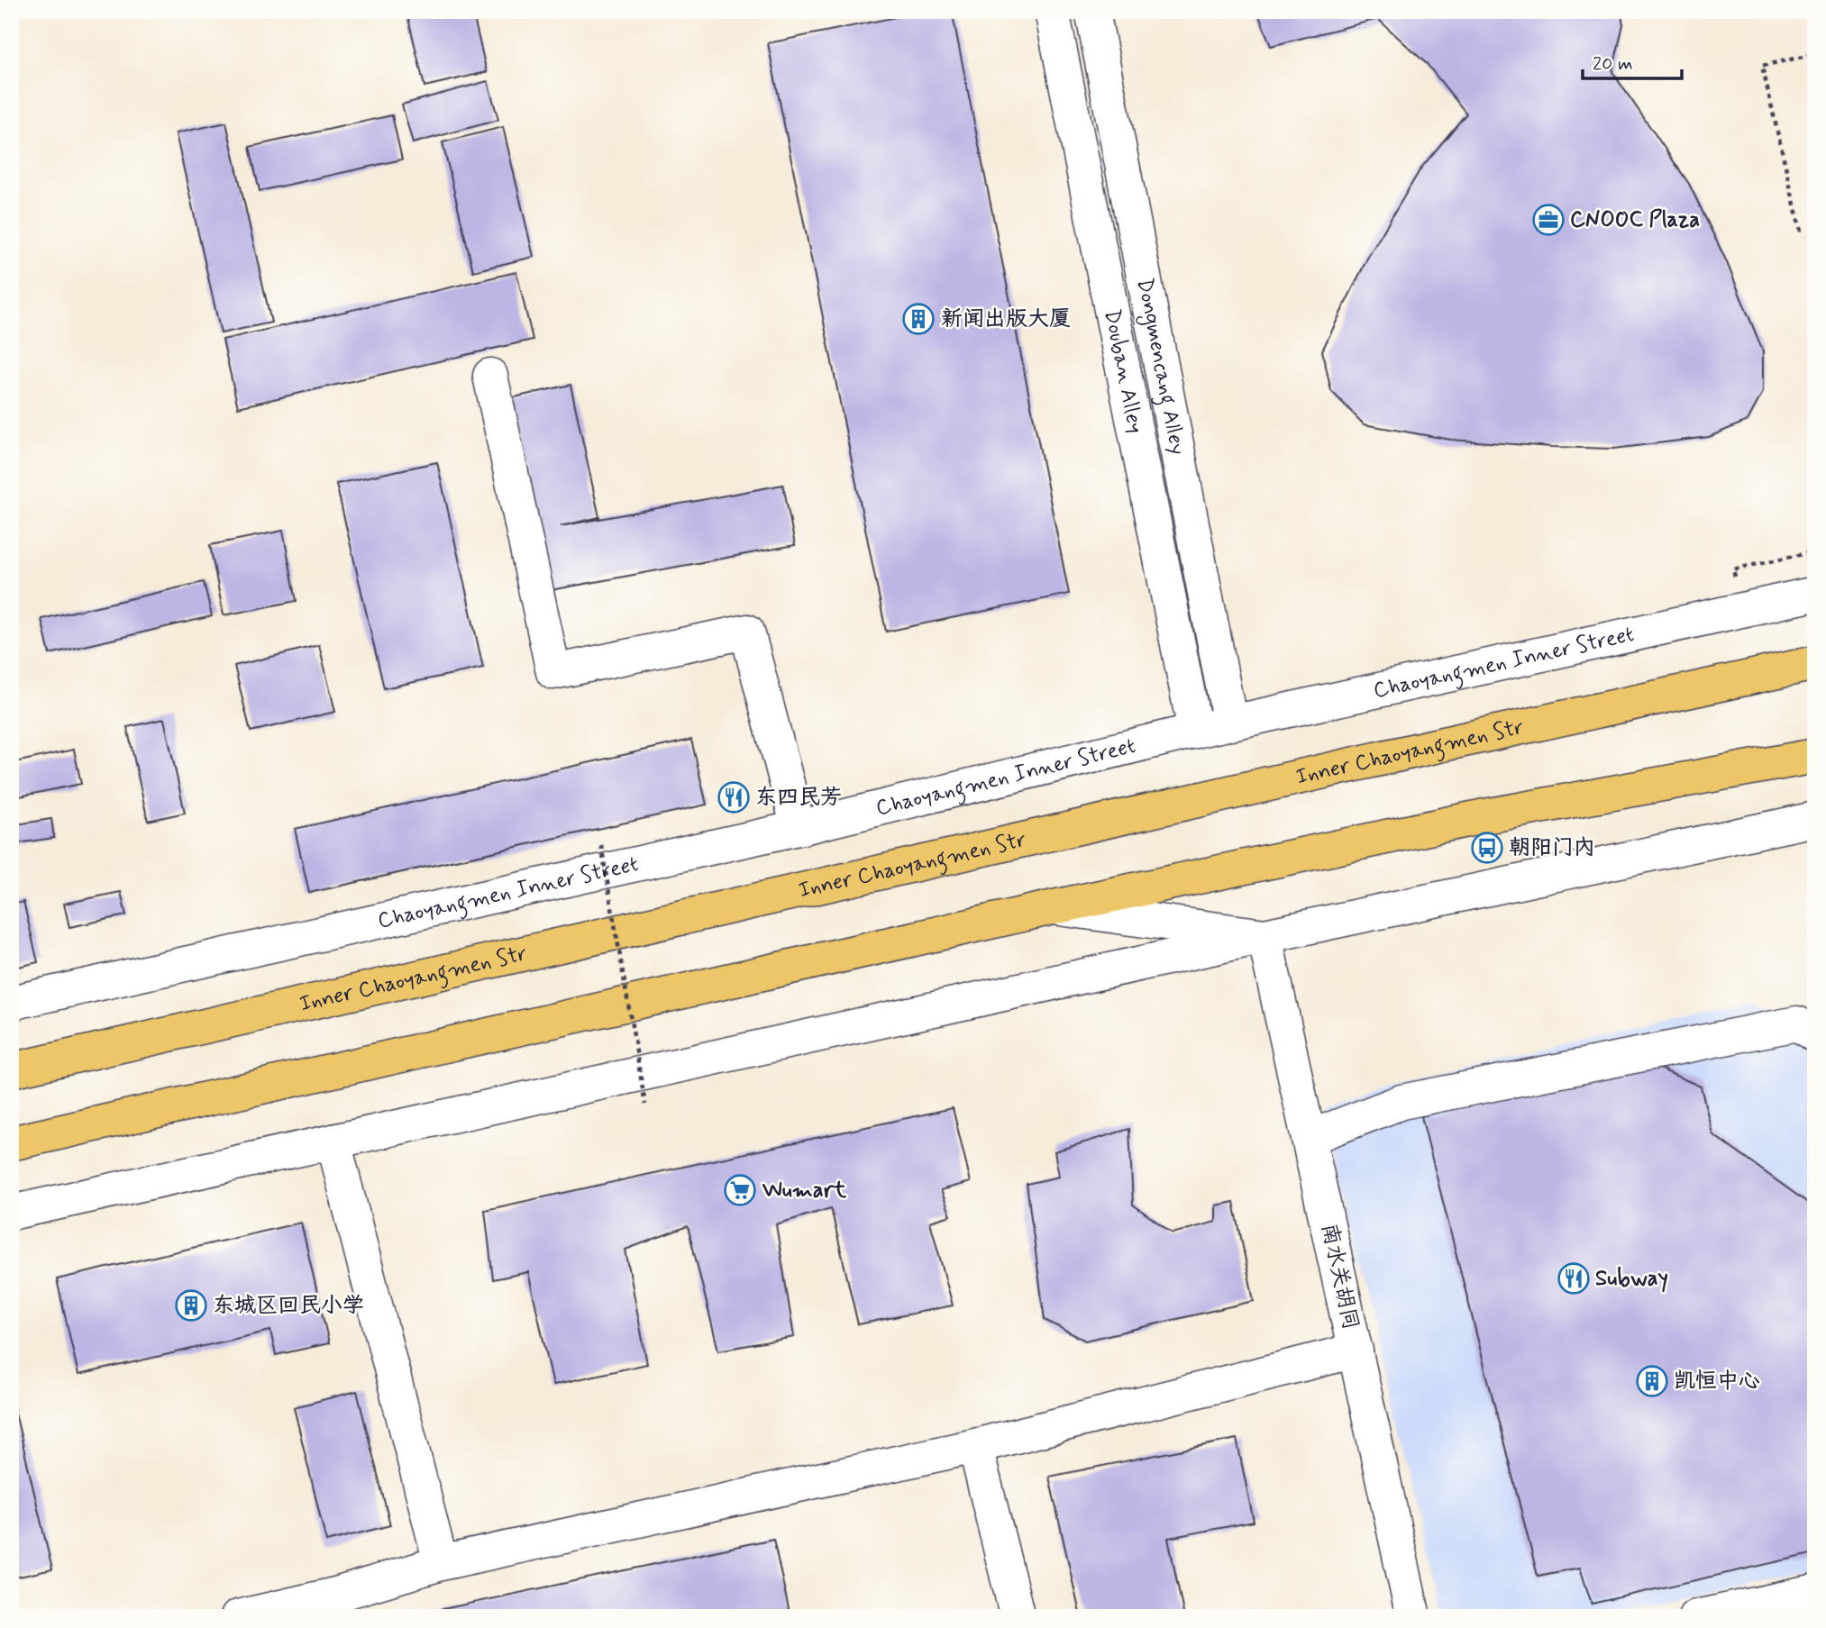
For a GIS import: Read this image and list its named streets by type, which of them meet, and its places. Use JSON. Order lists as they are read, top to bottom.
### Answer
{
  "streets": {
    "main road": ["Inner Chaoyangmen Str"],
    "street": [
      "Dongmencang Alley",
      "Douban Alley",
      "Chaoyangmen Inner Street",
      "南水关胡同"
    ]
  },
  "crossings": [
    ["Dongmencang Alley", "Chaoyangmen Inner Street"],
    ["Douban Alley", "Chaoyangmen Inner Street"]
  ],
  "places": {
    "office": ["CNOOC Plaza"],
    "building": ["新闻出版大厦", "东城区回民小学", "凯恒中心"],
    "restaurant": ["东四民芳", "Subway"],
    "bus stop": ["朝阳门内"],
    "supermarket": ["Wumart"]
  },
  "scale_bar": "20 m"
}
